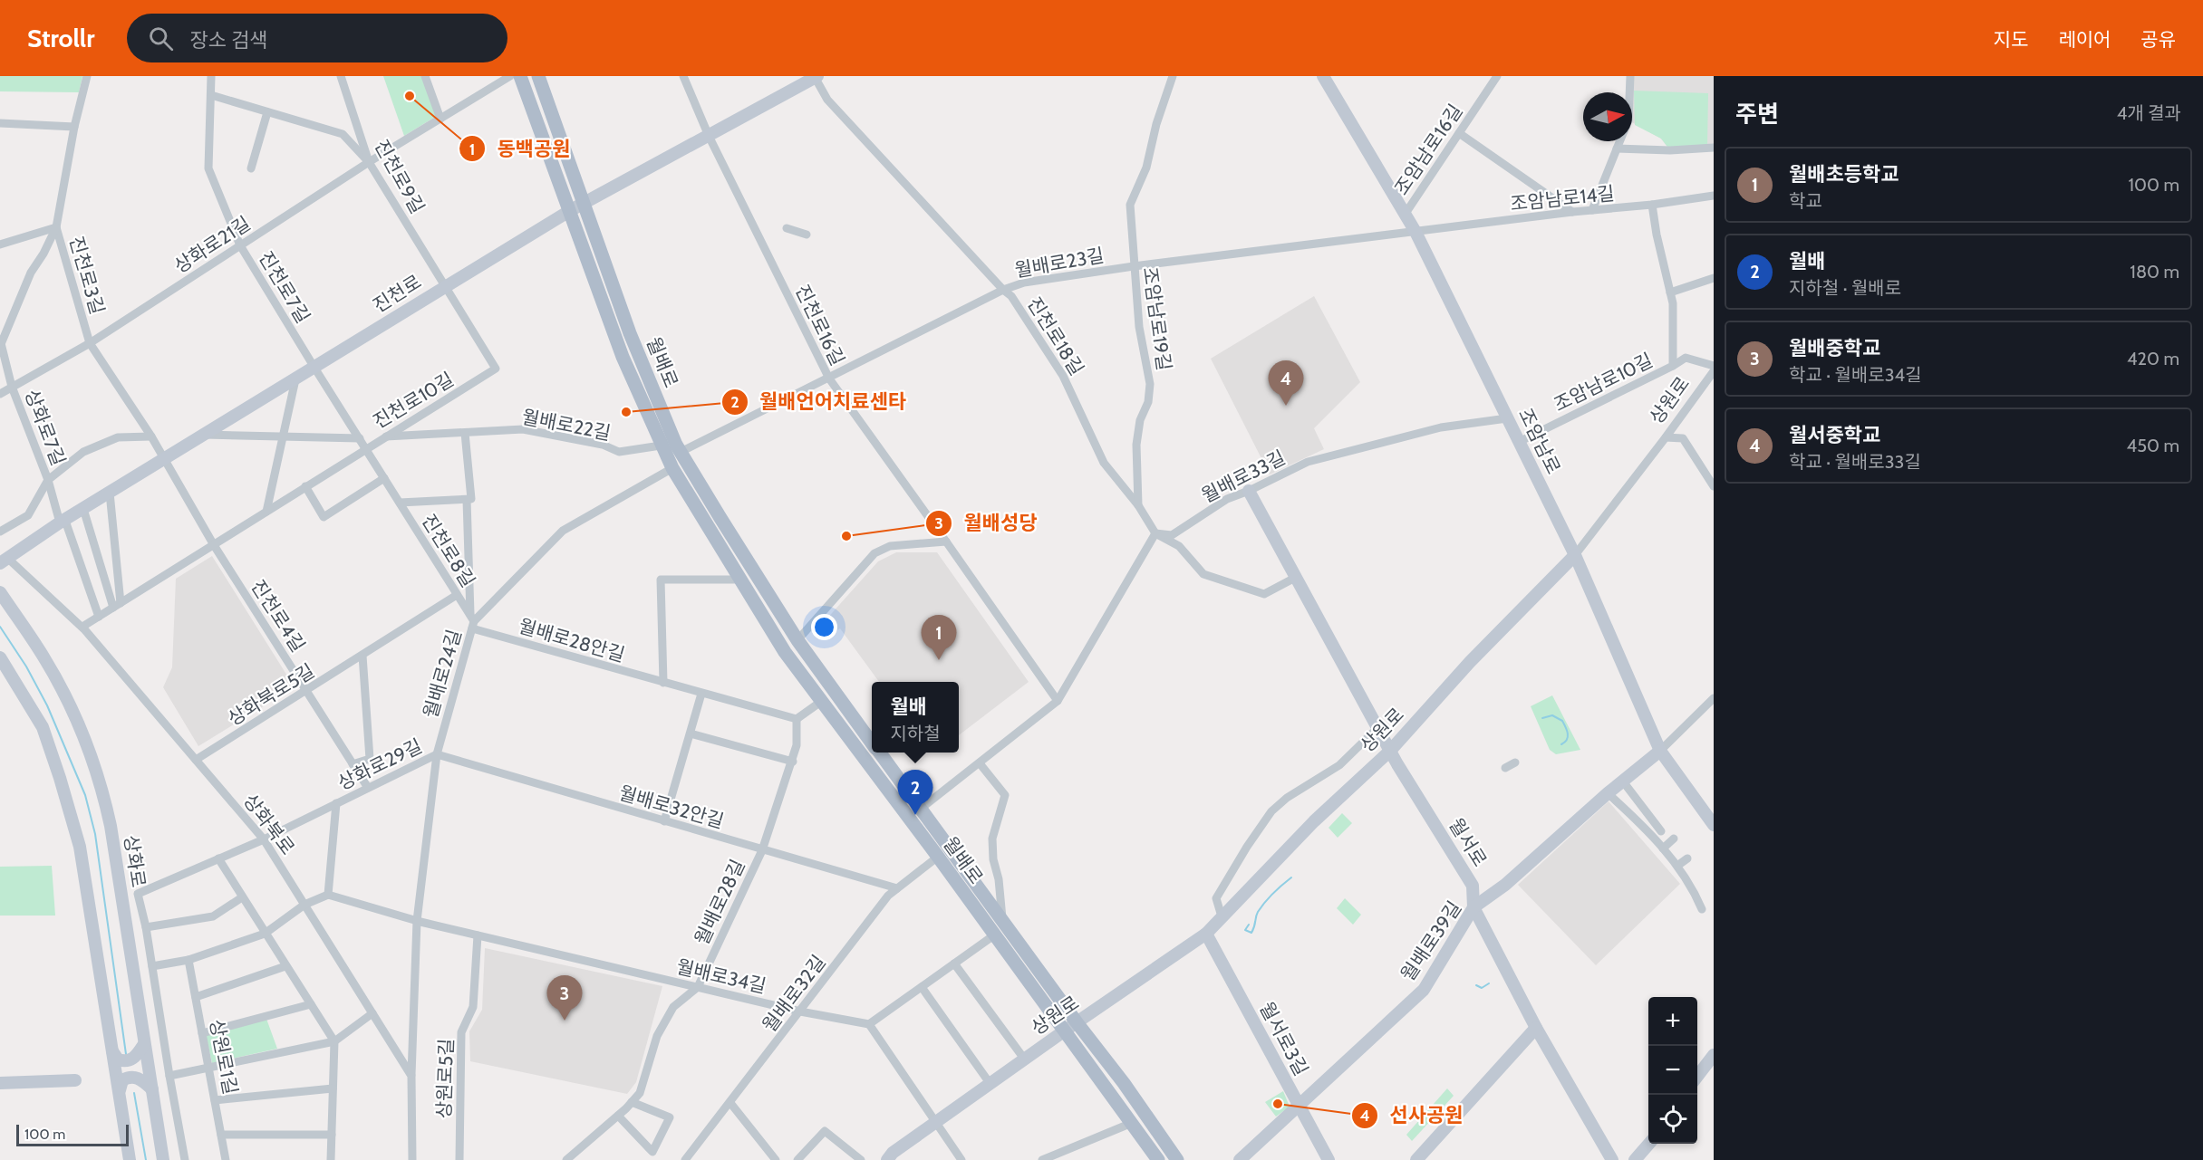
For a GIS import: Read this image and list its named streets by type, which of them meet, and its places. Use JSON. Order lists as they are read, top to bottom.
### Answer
{
  "streets": {
    "main road": [
      "진천로",
      "월배로",
      "상원로",
      "조암남로",
      "월서로",
      "상화로",
      "월배로39길",
      "월서로3길"
    ],
    "street": [
      "조암남로16길",
      "진천로9길",
      "조암남로14길",
      "상화로21길",
      "월배로23길",
      "진천로3길",
      "진천로7길",
      "조암남로19길",
      "진천로16길",
      "진천로18길",
      "조암남로10길",
      "진천로10길",
      "월배로22길",
      "상화로7길",
      "월배로33길",
      "진천로8길",
      "진천로4길",
      "월배로28안길",
      "월배로24길",
      "상화북로5길",
      "상화로29길",
      "월배로32안길",
      "상화북로",
      "월배로28길",
      "월배로34길",
      "월배로32길",
      "상원로1길",
      "상원로5길"
    ]
  },
  "crossings": [
    ["조암남로16길", "조암남로"],
    ["진천로9길", "상화로21길"],
    ["진천로9길", "진천로"],
    ["진천로9길", "진천로10길"],
    ["조암남로14길", "월배로23길"],
    ["조암남로14길", "조암남로10길"],
    ["조암남로14길", "조암남로"],
    ["상화로21길", "진천로3길"],
    ["상화로21길", "진천로7길"],
    ["상화로21길", "상화로7길"],
    ["월배로23길", "조암남로19길"],
    ["월배로23길", "진천로16길"],
    ["월배로23길", "진천로18길"],
    ["월배로23길", "월배로"],
    ["월배로23길", "조암남로"],
    ["진천로3길", "진천로"],
    ["진천로3길", "상화로7길"],
    ["진천로3길", "진천로4길"],
    ["진천로7길", "진천로"],
    ["진천로7길", "진천로8길"],
    ["진천로", "진천로16길"],
    ["진천로", "진천로18길"],
    ["진천로", "월배로"],
    ["진천로", "진천로10길"],
    ["진천로", "상화로7길"],
    ["진천로", "진천로8길"],
    ["진천로", "진천로4길"],
    ["진천로", "상화북로"],
    ["조암남로19길", "진천로18길"],
    ["진천로18길", "월배로33길"],
    ["월배로", "상원로"],
    ["월배로", "월배로22길"],
    ["월배로", "월배로24길"],
    ["월배로", "월배로32길"],
    ["조암남로10길", "조암남로"],
    ["진천로10길", "월배로22길"],
    ["진천로10길", "진천로8길"],
    ["진천로10길", "진천로4길"],
    ["진천로10길", "상화북로"],
    ["상원로", "조암남로"],
    ["상원로", "월서로"],
    ["상원로", "월서로3길"],
    ["조암남로", "월배로33길"],
    ["조암남로", "월배로39길"],
    ["월배로33길", "월서로"],
    ["진천로8길", "월배로28안길"],
    ["진천로8길", "월배로24길"],
    ["진천로8길", "상화북로5길"],
    ["진천로4길", "상화북로5길"],
    ["진천로4길", "상화로29길"],
    ["월배로28안길", "월배로24길"],
    ["월배로28안길", "월배로28길"],
    ["월배로24길", "상화로29길"],
    ["월배로24길", "월배로32안길"],
    ["월배로24길", "상화북로"],
    ["월배로24길", "월배로34길"],
    ["상화북로5길", "상화북로"],
    ["상화로29길", "월배로32안길"],
    ["상화로29길", "상화북로"],
    ["월배로32안길", "월배로28길"],
    ["월배로32안길", "월배로32길"],
    ["월서로", "월배로39길"],
    ["월배로28길", "월배로34길"],
    ["월배로39길", "월서로3길"],
    ["월배로34길", "월배로32길"],
    ["월배로34길", "상원로5길"]
  ],
  "places": [
    "동백공원",
    "월배언어치료센타",
    "월배성당",
    "선사공원"
  ],
  "scale_bar": "100 m",
  "north": "right",
  "page": {
    "header": "Strollr",
    "search": "장소 검색",
    "nav": ["지도", "레이어", "공유"],
    "heading": ["주변", "4개 결과"],
    "list": [
      {
        "mark": "1",
        "name": "월배초등학교",
        "note": "학교",
        "value": "100 m"
      },
      {
        "mark": "2",
        "name": "월배",
        "note": "지하철 · 월배로",
        "value": "180 m"
      },
      {
        "mark": "3",
        "name": "월배중학교",
        "note": "학교 · 월배로34길",
        "value": "420 m"
      },
      {
        "mark": "4",
        "name": "월서중학교",
        "note": "학교 · 월배로33길",
        "value": "450 m"
      }
    ],
    "pins": [
      "4",
      "1",
      "2",
      "3"
    ],
    "popup": ["월배", "지하철"],
    "map_buttons": ["+", "−"],
    "scale": "100 m"
  }
}
